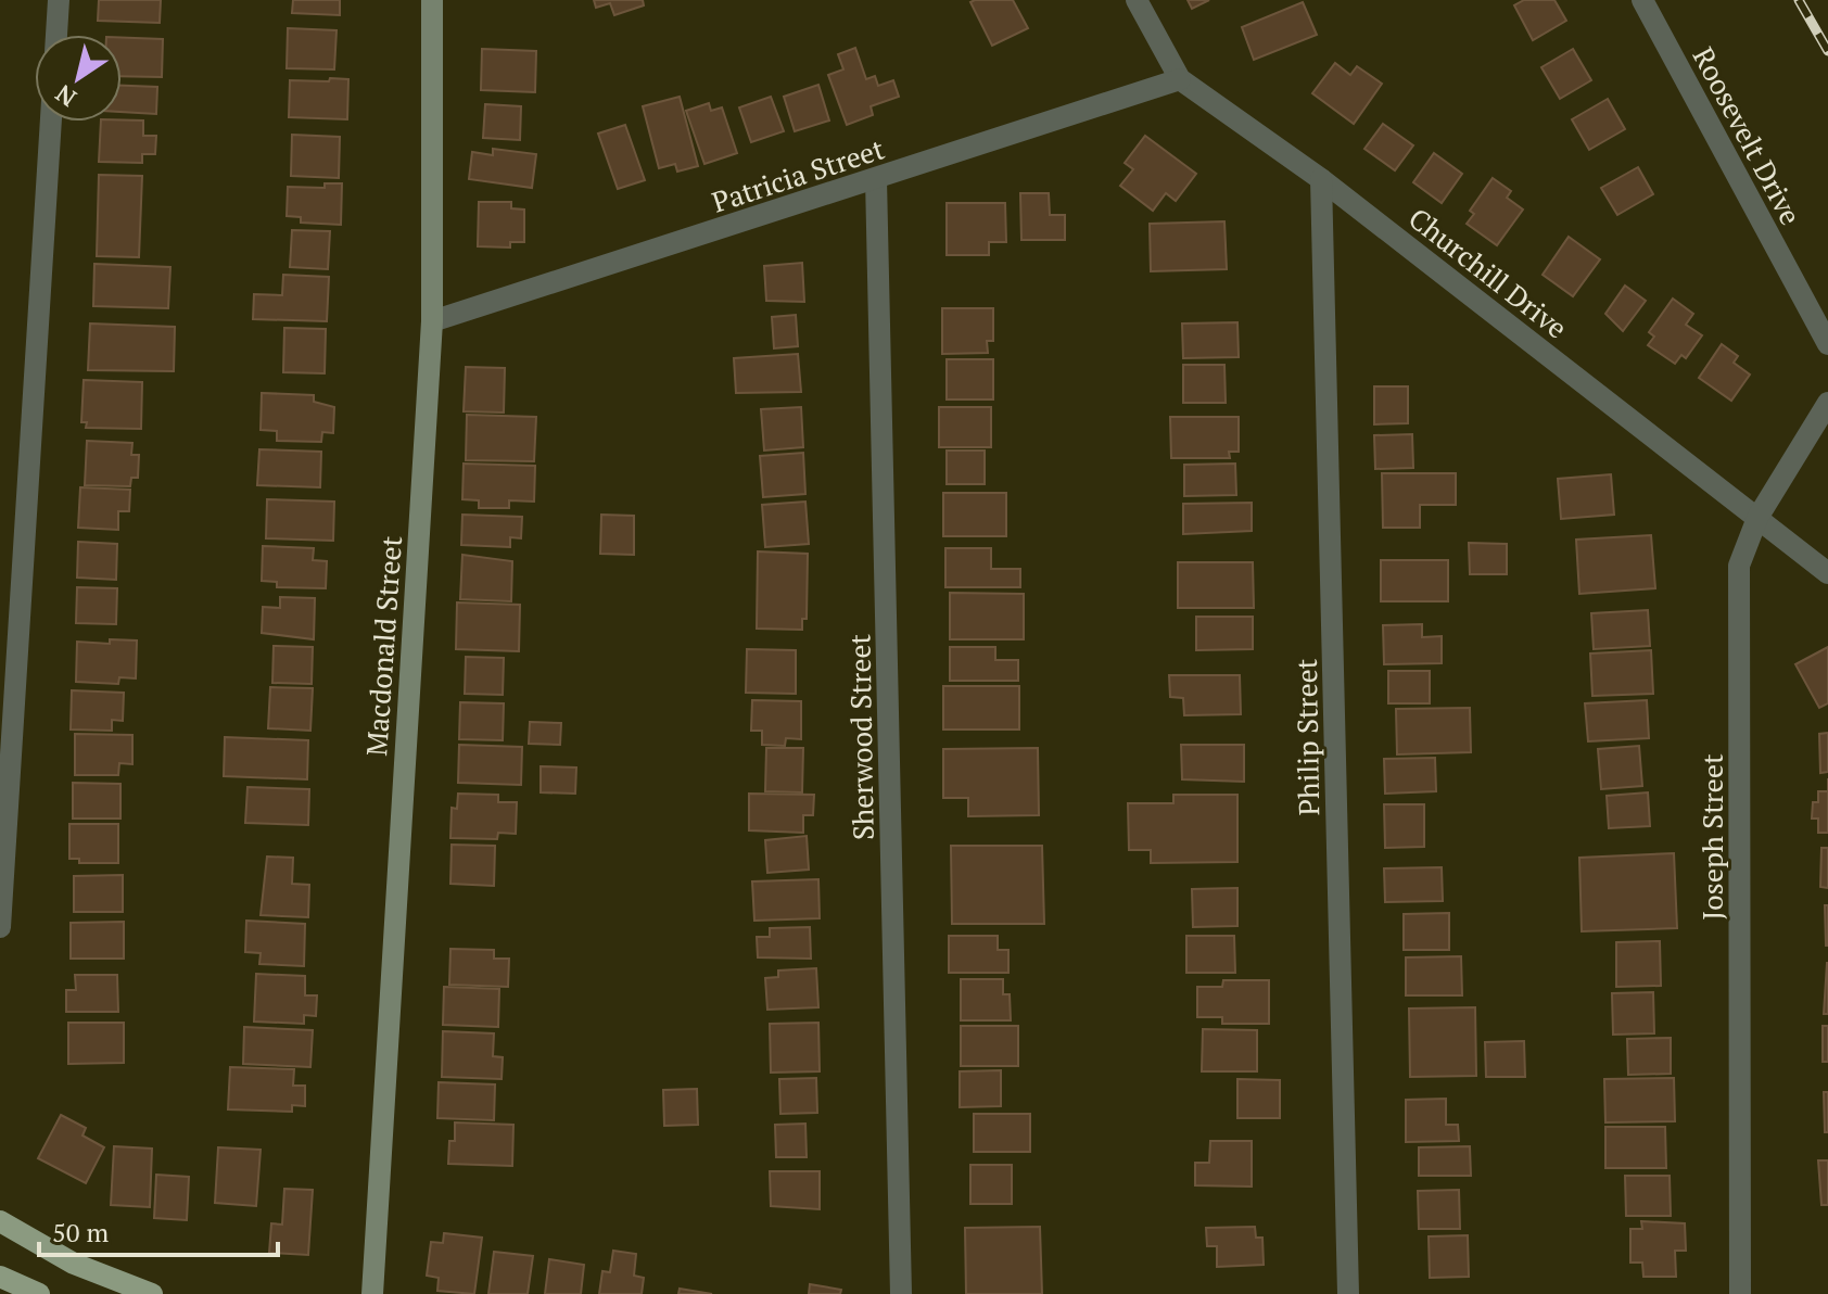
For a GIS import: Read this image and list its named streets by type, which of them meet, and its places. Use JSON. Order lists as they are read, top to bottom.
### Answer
{
  "streets": {
    "street": [
      "Roosevelt Drive",
      "Patricia Street",
      "Churchill Drive",
      "Macdonald Street",
      "Sherwood Street",
      "Philip Street",
      "Joseph Street"
    ]
  },
  "crossings": [
    ["Patricia Street", "Churchill Drive"],
    ["Patricia Street", "Macdonald Street"],
    ["Patricia Street", "Sherwood Street"],
    ["Churchill Drive", "Philip Street"],
    ["Churchill Drive", "Joseph Street"]
  ],
  "scale_bar": "50 m",
  "north": "bottom left"
}
